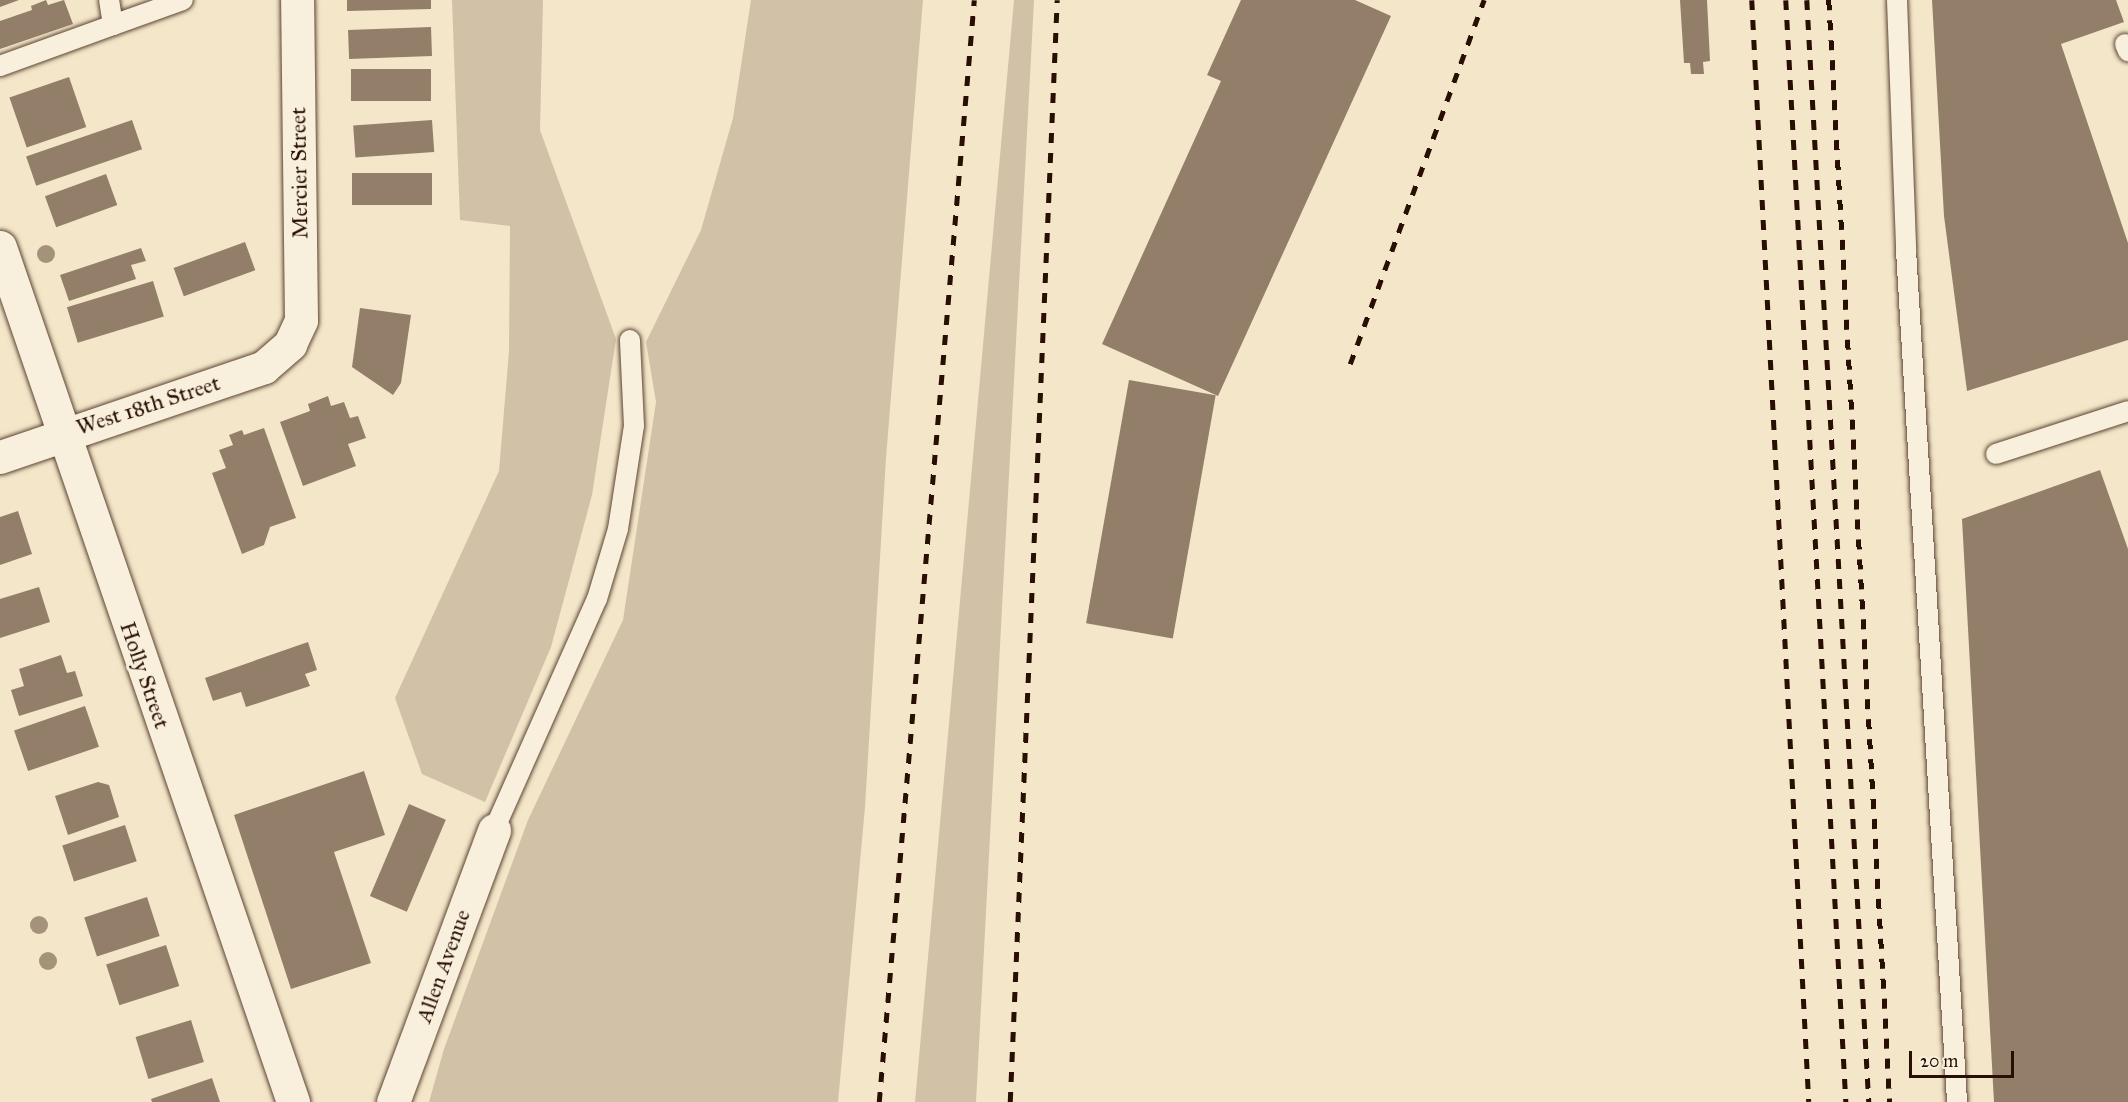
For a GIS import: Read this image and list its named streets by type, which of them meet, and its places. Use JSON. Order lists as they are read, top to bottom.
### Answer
{
  "streets": {
    "street": [
      "Mercier Street",
      "West 18th Street",
      "Holly Street",
      "Allen Avenue"
    ]
  },
  "crossings": [
    ["Mercier Street", "West 18th Street"],
    ["West 18th Street", "Holly Street"]
  ],
  "scale_bar": "20 m"
}
